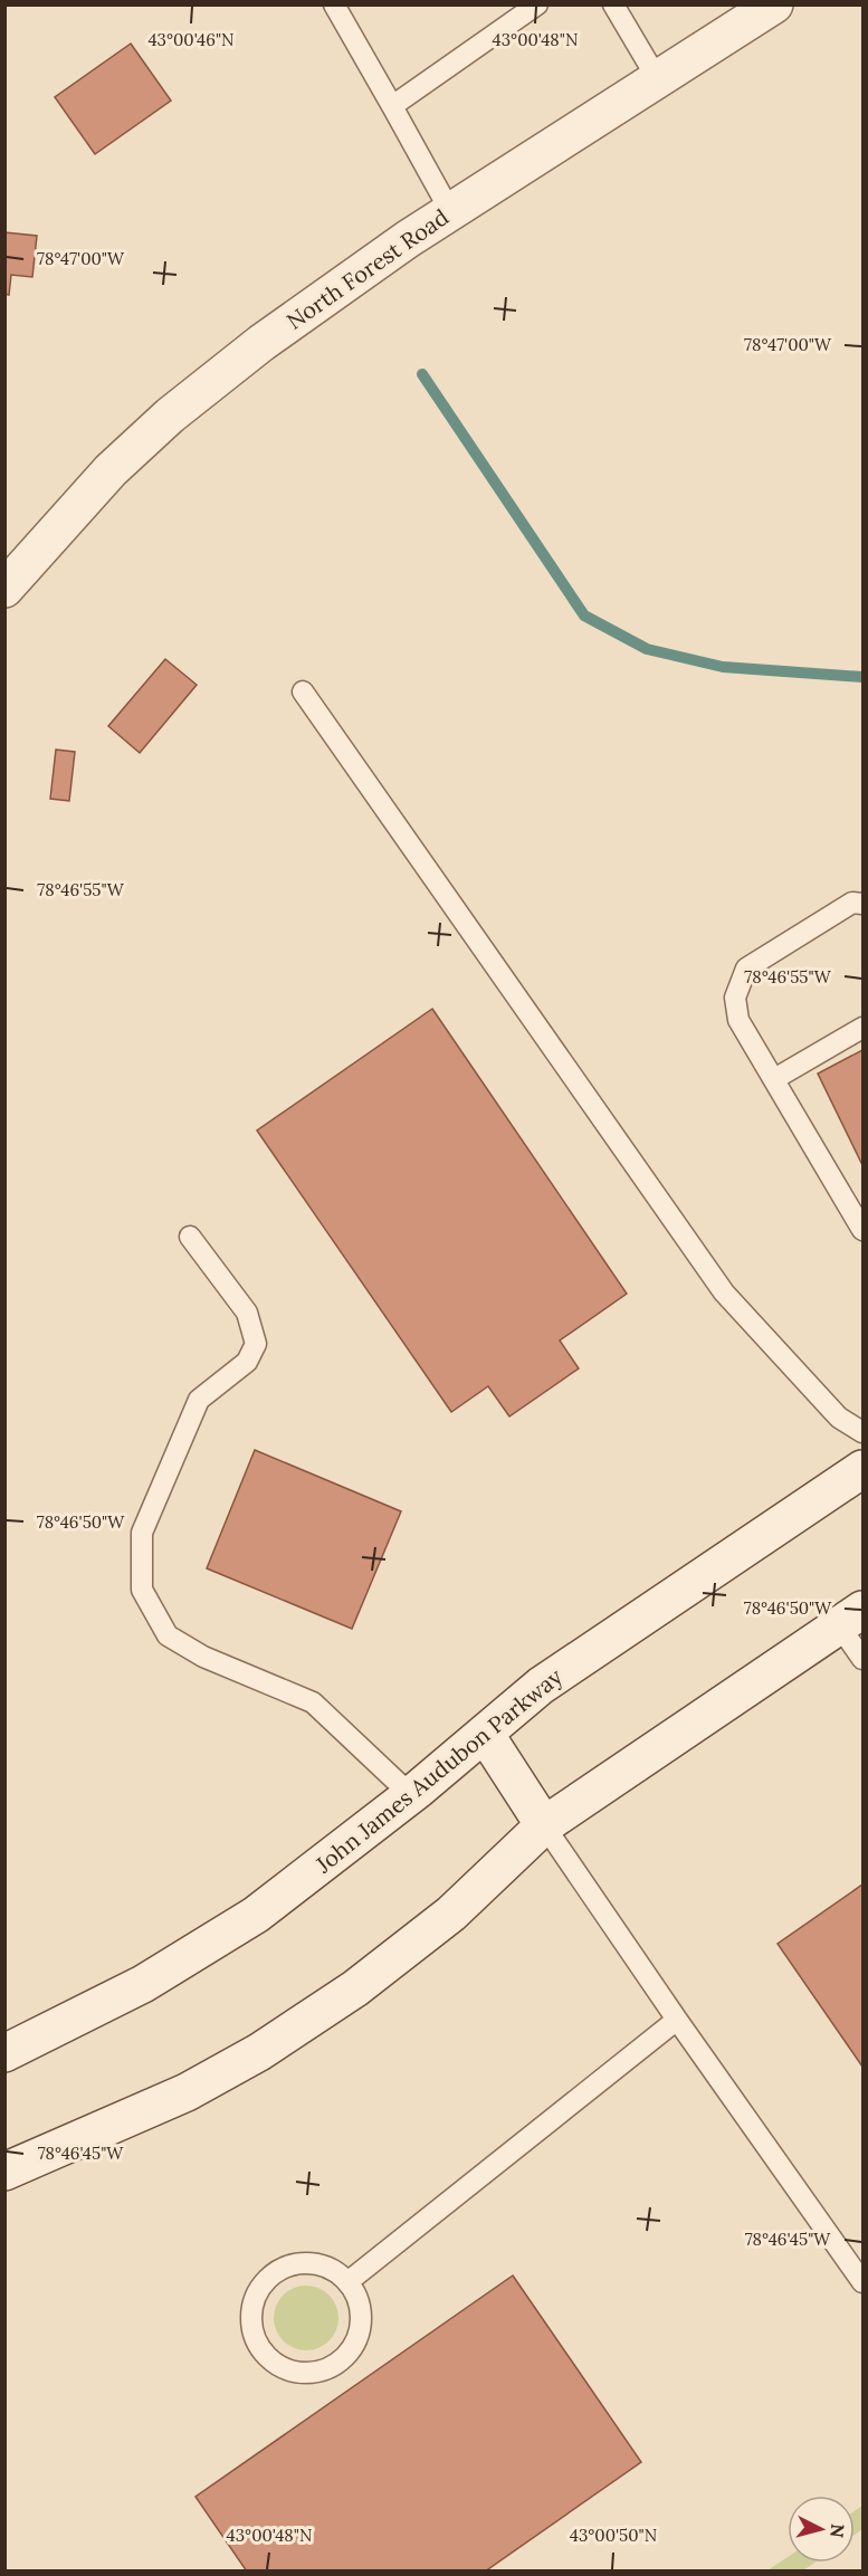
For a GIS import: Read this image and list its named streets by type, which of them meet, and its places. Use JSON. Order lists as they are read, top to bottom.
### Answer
{
  "streets": {
    "main road": ["North Forest Road", "John James Audubon Parkway"]
  },
  "north": "right",
  "coordinates": [
    "43°00'46\"N",
    "43°00'48\"N",
    "78°47'00\"W",
    "78°46'55\"W",
    "78°46'50\"W",
    "78°46'45\"W",
    "43°00'50\"N"
  ]
}
